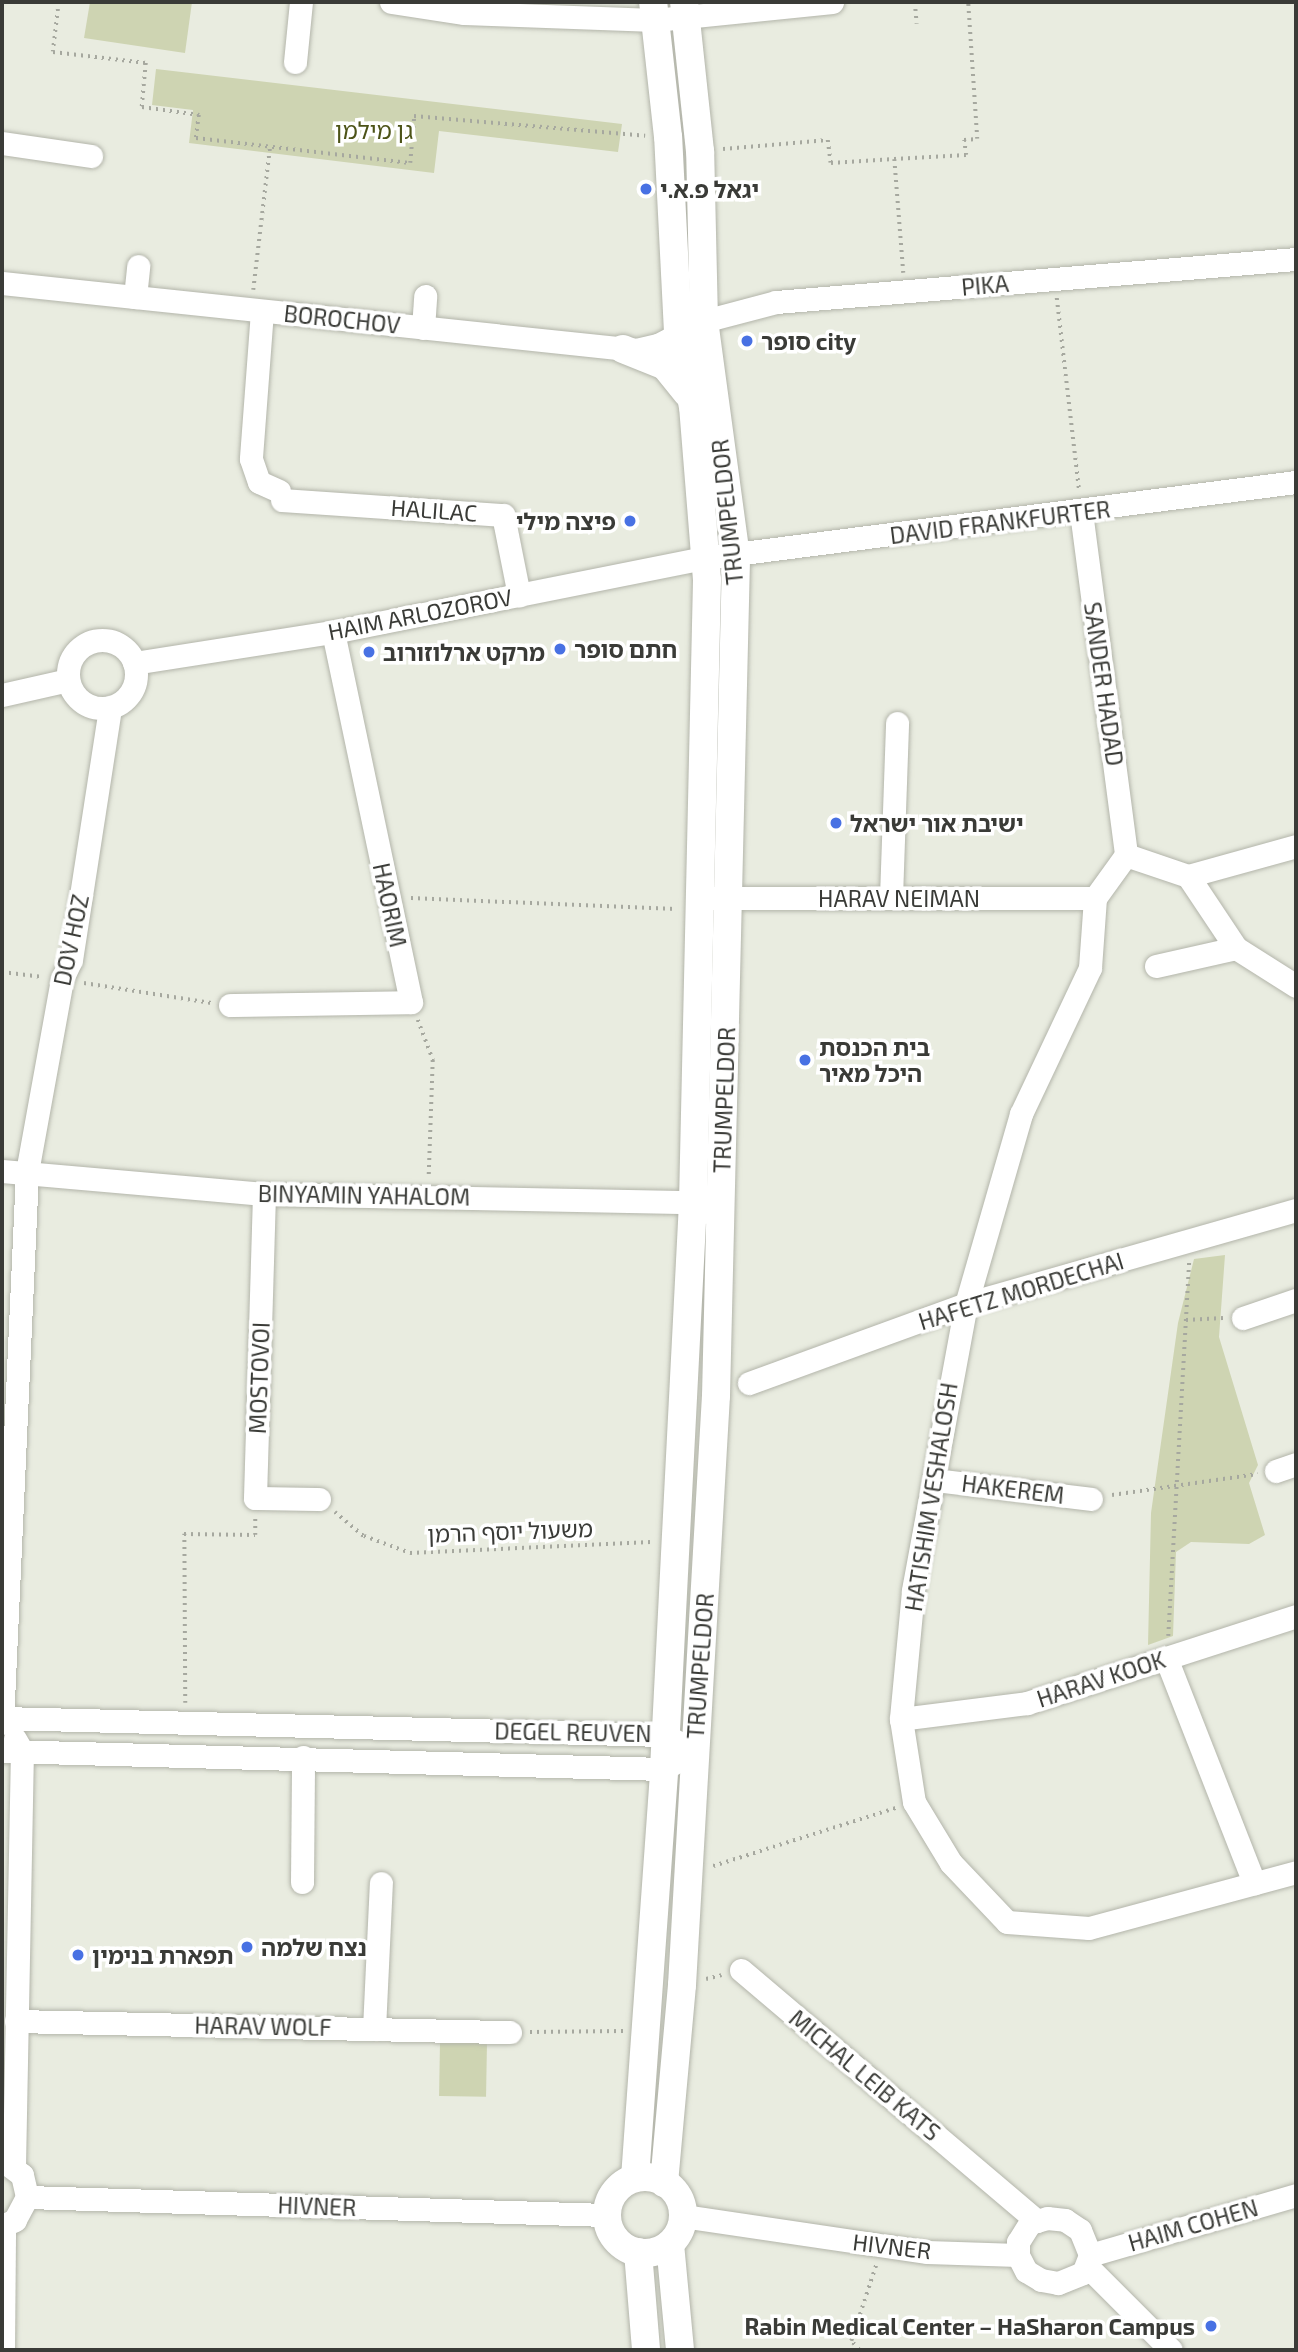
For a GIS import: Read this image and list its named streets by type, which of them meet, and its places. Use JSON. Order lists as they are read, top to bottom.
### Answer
{
  "streets": {
    "main road": ["TRUMPELDOR"],
    "street": [
      "PIKA",
      "BOROCHOV",
      "HALILAC",
      "DAVID FRANKFURTER",
      "HAIM ARLOZOROV",
      "SANDER HADAD",
      "HARAV NEIMAN",
      "HAORIM",
      "DOV HOZ",
      "BINYAMIN YAHALOM",
      "HAFETZ MORDECHAI",
      "MOSTOVOI",
      "HAKEREM",
      "HATISHIM VESHALOSH",
      "HARAV KOOK",
      "DEGEL REUVEN",
      "HARAV WOLF",
      "MICHAL LEIB KATS",
      "HIVNER",
      "HAIM COHEN"
    ],
    "path": ["משעול יוסף הרמן"]
  },
  "crossings": [
    ["PIKA", "BOROCHOV"],
    ["PIKA", "TRUMPELDOR"],
    ["BOROCHOV", "HALILAC"],
    ["BOROCHOV", "TRUMPELDOR"],
    ["HALILAC", "HAIM ARLOZOROV"],
    ["TRUMPELDOR", "DAVID FRANKFURTER"],
    ["TRUMPELDOR", "HAIM ARLOZOROV"],
    ["TRUMPELDOR", "HARAV NEIMAN"],
    ["TRUMPELDOR", "BINYAMIN YAHALOM"],
    ["TRUMPELDOR", "משעול יוסף הרמן"],
    ["TRUMPELDOR", "DEGEL REUVEN"],
    ["TRUMPELDOR", "HIVNER"],
    ["DAVID FRANKFURTER", "HAIM ARLOZOROV"],
    ["DAVID FRANKFURTER", "SANDER HADAD"],
    ["HAIM ARLOZOROV", "HAORIM"],
    ["HAIM ARLOZOROV", "DOV HOZ"],
    ["HARAV NEIMAN", "HATISHIM VESHALOSH"],
    ["DOV HOZ", "BINYAMIN YAHALOM"],
    ["DOV HOZ", "DEGEL REUVEN"],
    ["BINYAMIN YAHALOM", "MOSTOVOI"],
    ["HAFETZ MORDECHAI", "HATISHIM VESHALOSH"],
    ["MOSTOVOI", "משעול יוסף הרמן"],
    ["HAKEREM", "HATISHIM VESHALOSH"],
    ["HATISHIM VESHALOSH", "HARAV KOOK"],
    ["MICHAL LEIB KATS", "HIVNER"],
    ["MICHAL LEIB KATS", "HAIM COHEN"],
    ["HIVNER", "HAIM COHEN"]
  ],
  "parks": ["גן מילמן"],
  "places": [
    "יגאל פ.א.י",
    "סופר city",
    "פיצה מילי",
    "חתם סופר",
    "מרקט ארלוזורוב",
    "ישיבת אור ישראל",
    "בית הכנסת היכל מאיר",
    "נצח שלמה",
    "תפארת בנימין",
    "Rabin Medical Center – HaSharon Campus"
  ]
}
